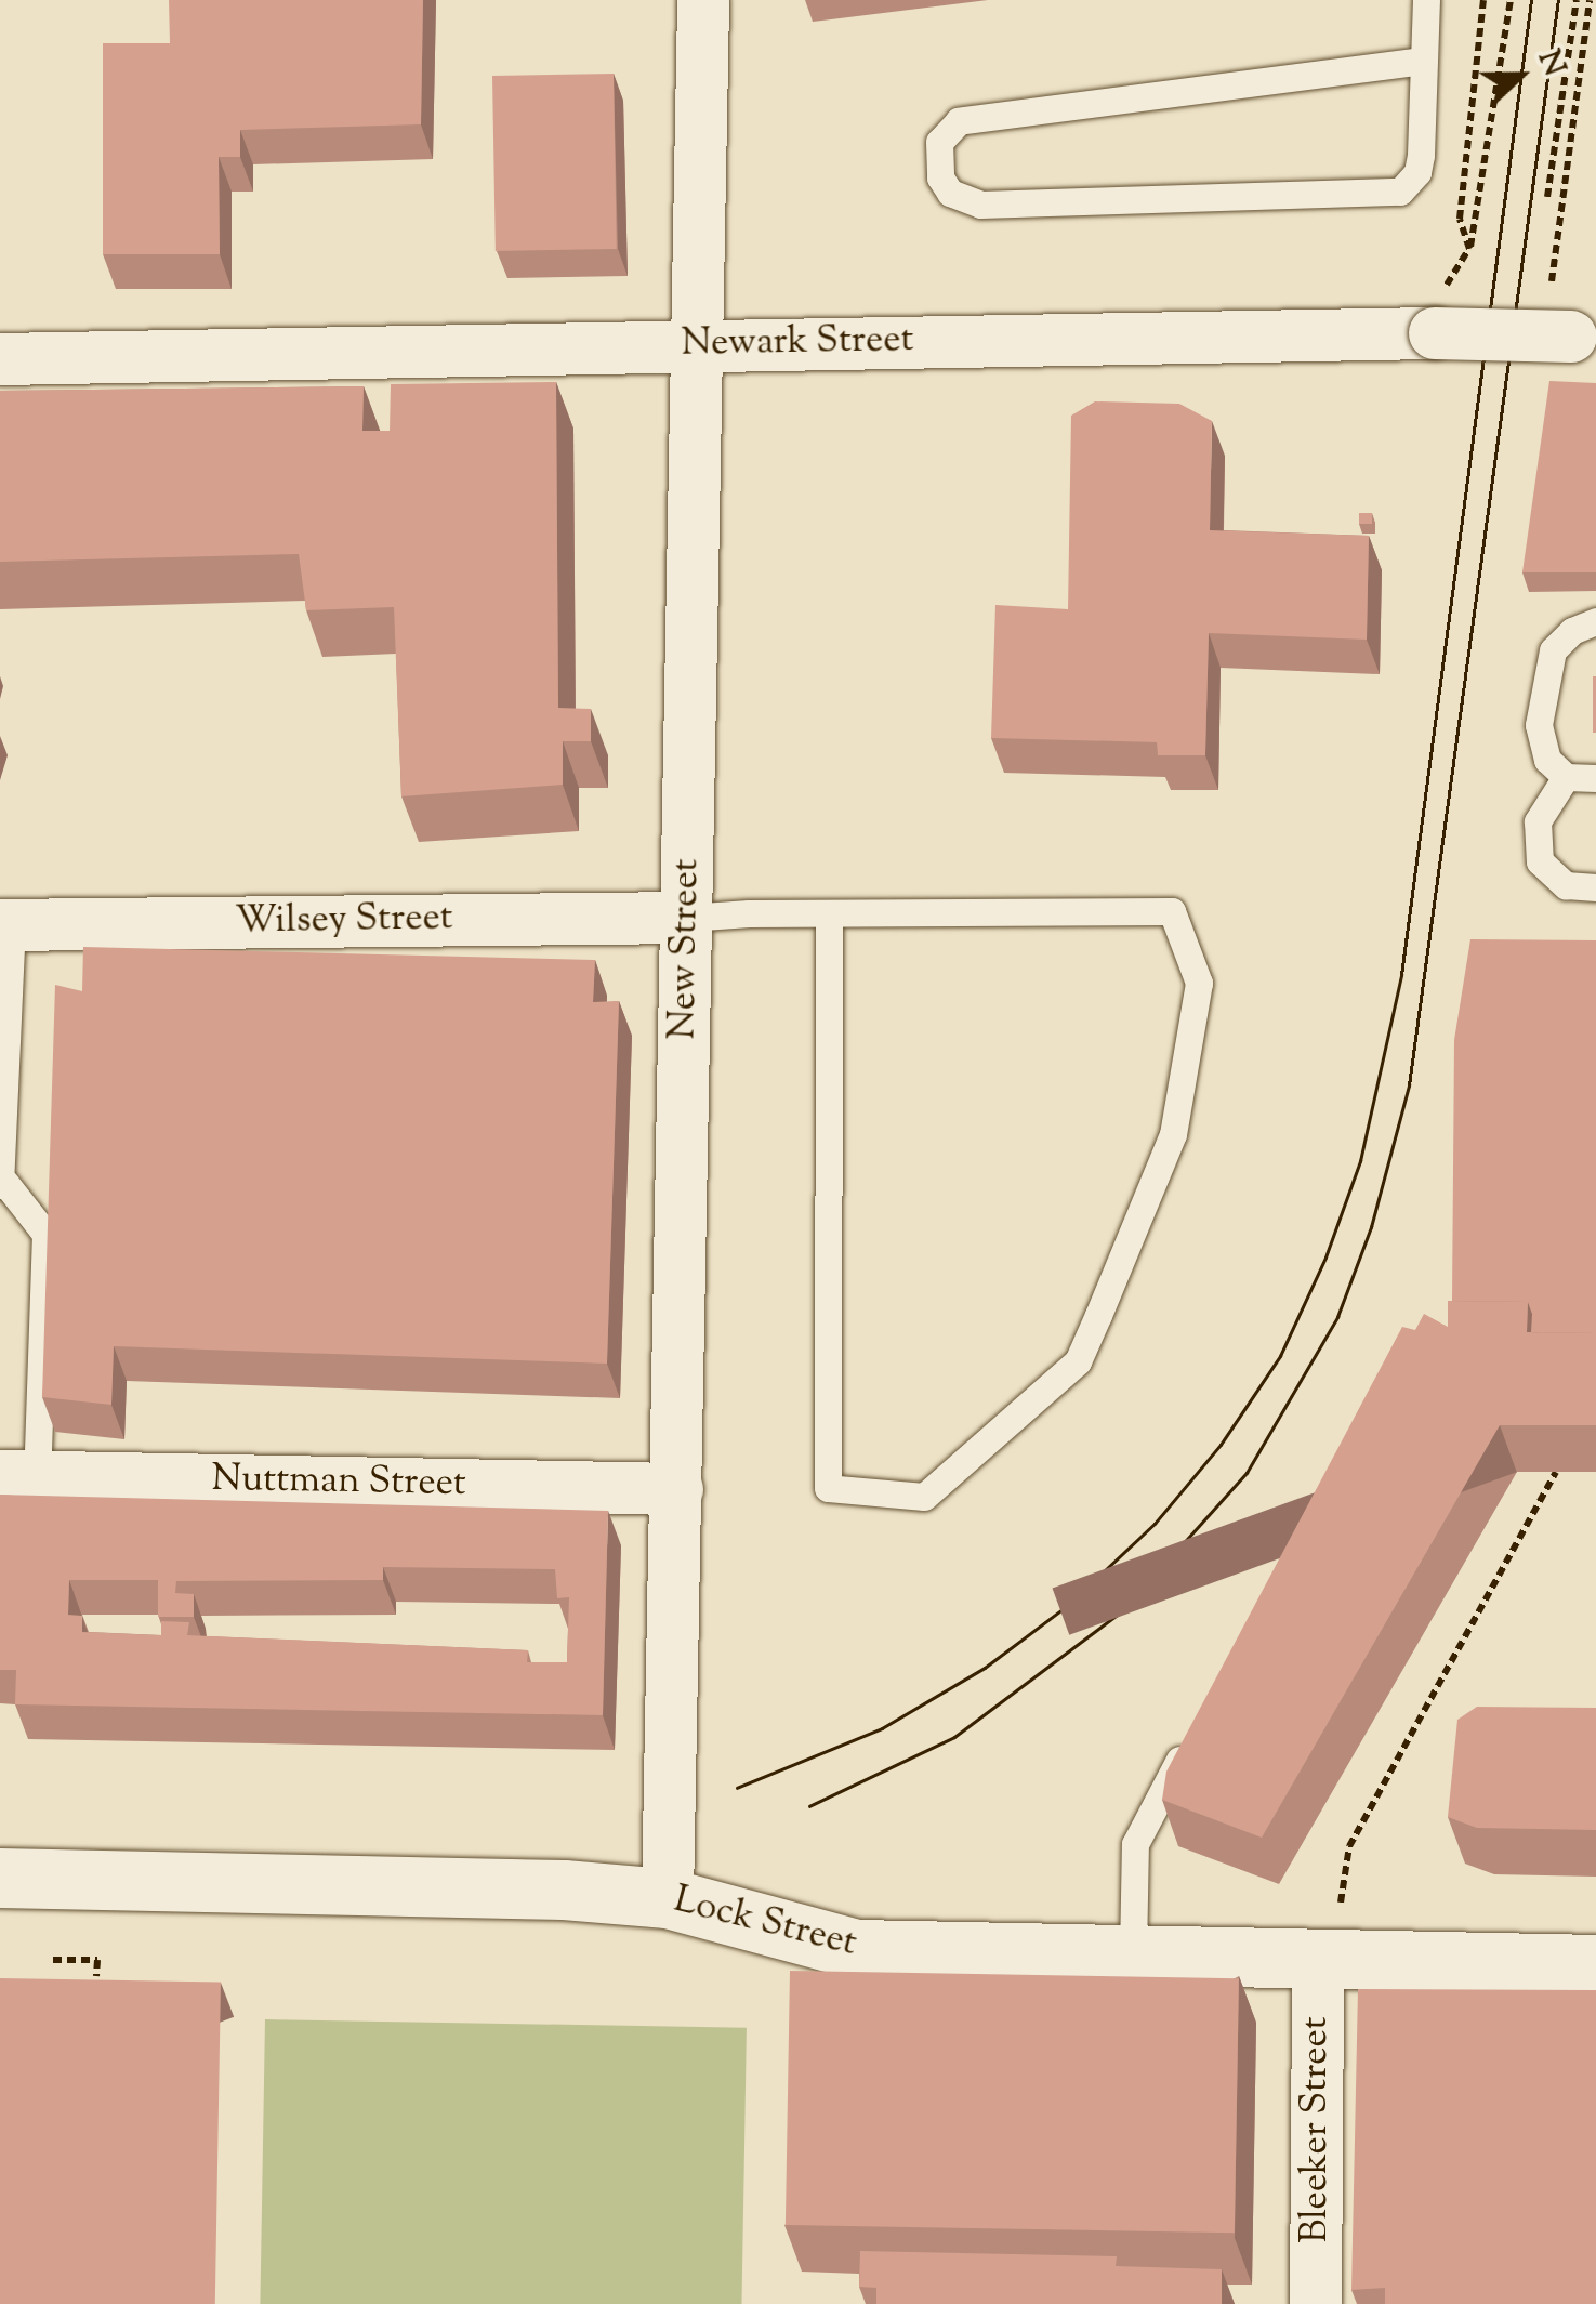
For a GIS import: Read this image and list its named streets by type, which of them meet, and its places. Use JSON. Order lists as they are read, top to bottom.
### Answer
{
  "streets": {
    "main road": ["Lock Street"],
    "street": [
      "Newark Street",
      "Wilsey Street",
      "New Street",
      "Nuttman Street",
      "Bleeker Street"
    ]
  },
  "crossings": [
    ["Newark Street", "New Street"],
    ["Wilsey Street", "New Street"],
    ["New Street", "Nuttman Street"],
    ["New Street", "Lock Street"],
    ["Lock Street", "Bleeker Street"]
  ],
  "north": "right"
}
